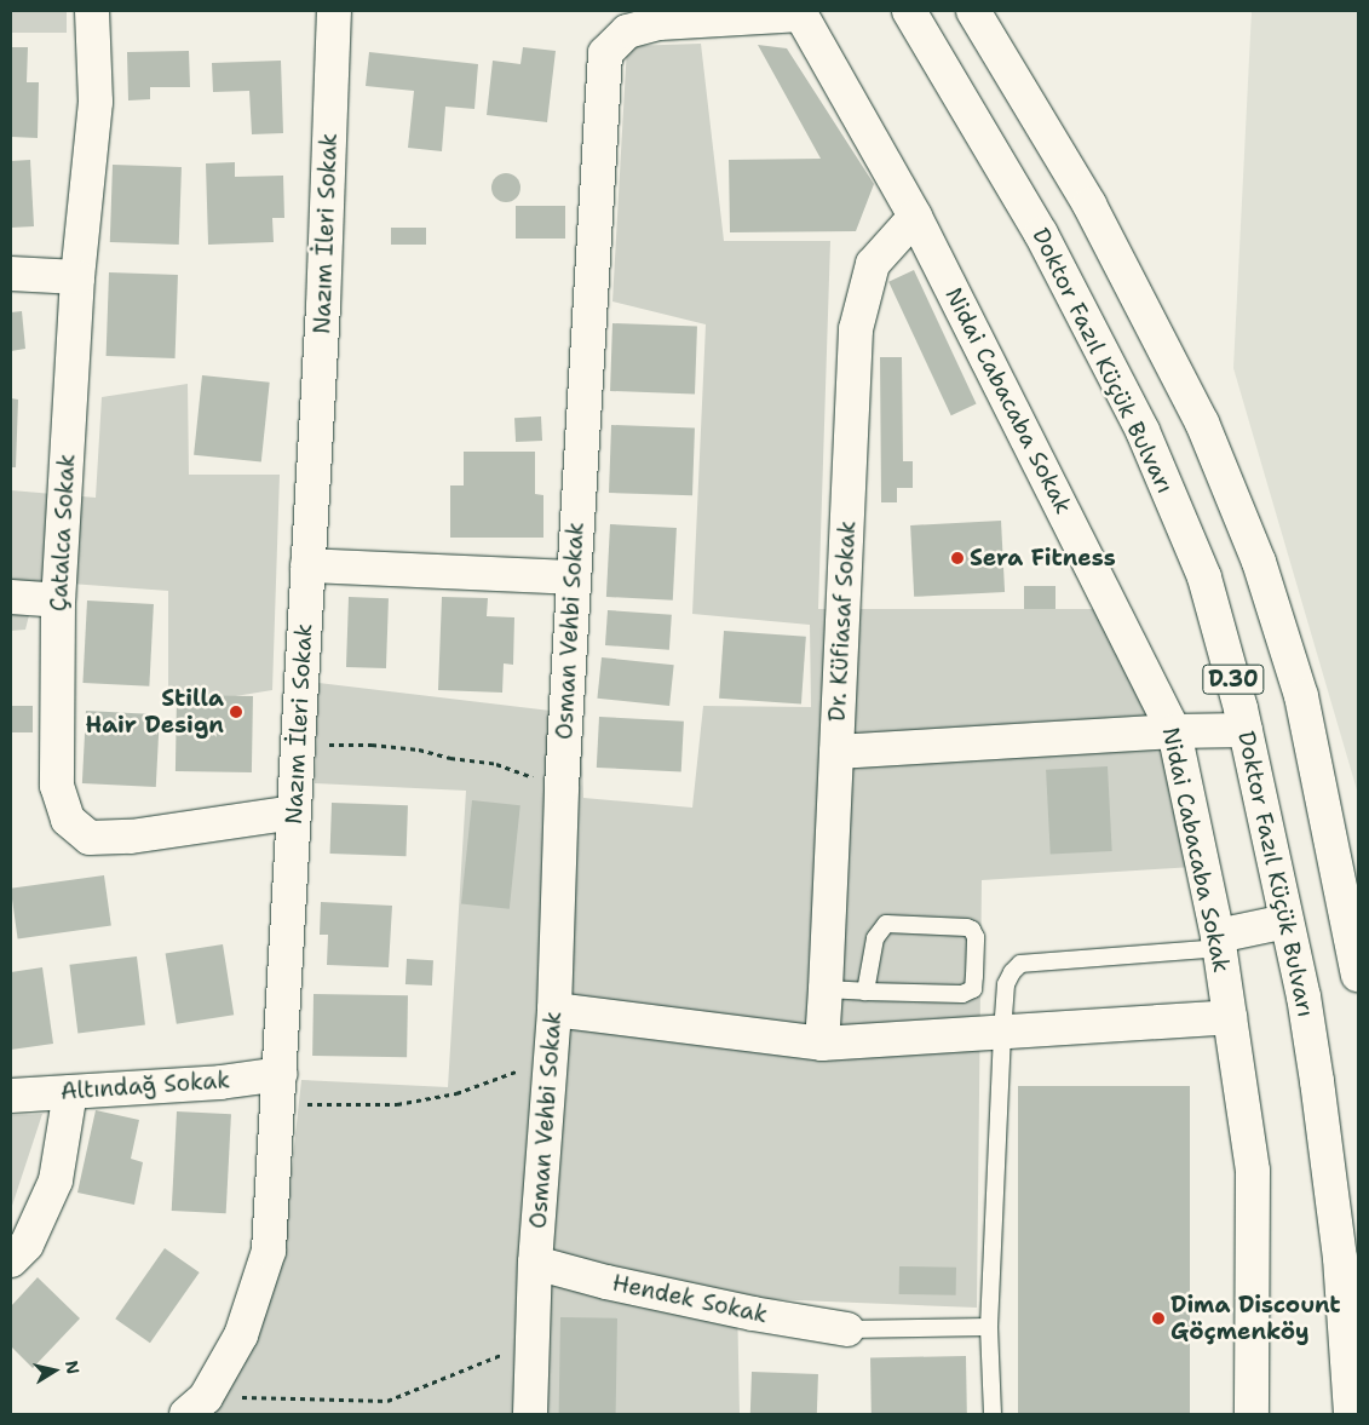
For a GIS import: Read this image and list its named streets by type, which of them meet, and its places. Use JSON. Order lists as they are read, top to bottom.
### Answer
{
  "streets": {
    "main road": [
      "Nazım İleri Sokak",
      "Doktor Fazıl Küçük Bulvarı",
      "Nidai Cabacaba Sokak",
      "Çatalca Sokak",
      "Dr. Küfiasaf Sokak",
      "Osman Vehbi Sokak",
      "D.30",
      "Altındağ Sokak",
      "Hendek Sokak"
    ]
  },
  "crossings": [
    ["Nazım İleri Sokak", "Çatalca Sokak"],
    ["Nazım İleri Sokak", "Altındağ Sokak"],
    ["Nidai Cabacaba Sokak", "Dr. Küfiasaf Sokak"],
    ["Nidai Cabacaba Sokak", "Osman Vehbi Sokak"],
    ["Osman Vehbi Sokak", "Hendek Sokak"]
  ],
  "places": ["Sera Fitness", "Stilla Hair Design", "Dima Discount Göçmenköy"],
  "north": "right"
}
